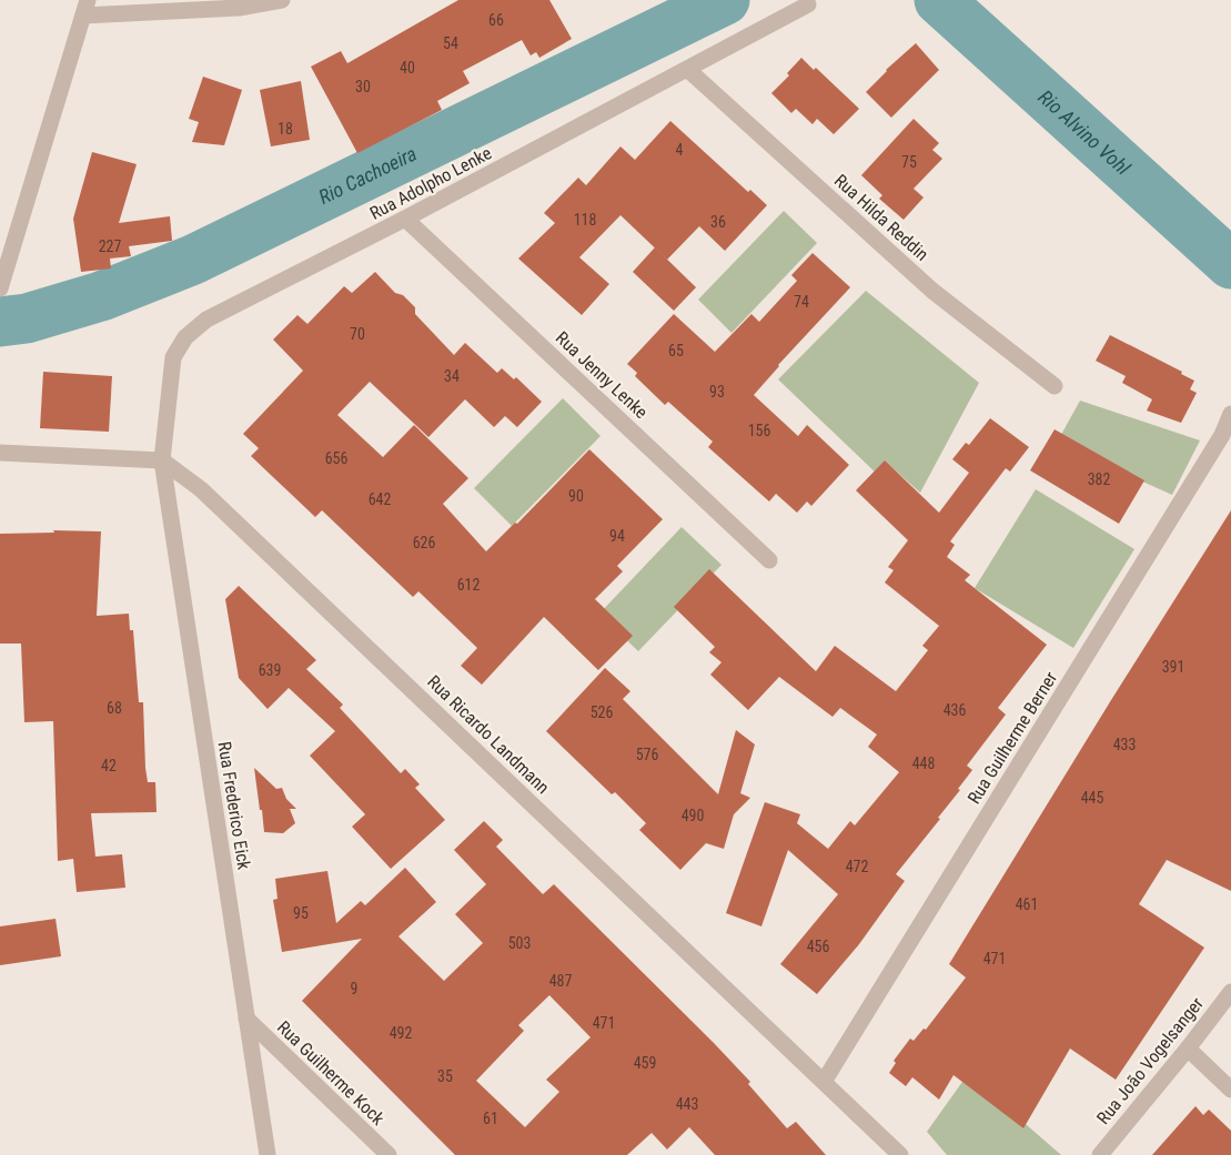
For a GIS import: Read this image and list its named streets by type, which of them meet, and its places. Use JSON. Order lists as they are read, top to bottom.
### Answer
{
  "streets": {
    "street": [
      "Rua Adolpho Lenke",
      "Rua Hilda Reddin",
      "Rua Jenny Lenke",
      "Rua Ricardo Landmann",
      "Rua Guilherme Berner",
      "Rua Frederico Eick",
      "Rua João Vogelsanger",
      "Rua Guilherme Kock"
    ]
  },
  "crossings": [
    ["Rua Adolpho Lenke", "Rua Hilda Reddin"],
    ["Rua Adolpho Lenke", "Rua Jenny Lenke"],
    ["Rua Adolpho Lenke", "Rua Ricardo Landmann"],
    ["Rua Adolpho Lenke", "Rua Frederico Eick"],
    ["Rua Ricardo Landmann", "Rua Guilherme Berner"],
    ["Rua Ricardo Landmann", "Rua Frederico Eick"],
    ["Rua Frederico Eick", "Rua Guilherme Kock"]
  ],
  "water": ["Rio Alvino Vohl", "Rio Cachoeira"],
  "house_numbers": [
    "66",
    "54",
    "40",
    "30",
    "18",
    "4",
    "75",
    "118",
    "36",
    "227",
    "74",
    "70",
    "65",
    "34",
    "93",
    "156",
    "656",
    "382",
    "90",
    "642",
    "94",
    "626",
    "612",
    "391",
    "639",
    "68",
    "436",
    "526",
    "433",
    "576",
    "448",
    "42",
    "445",
    "490",
    "472",
    "461",
    "95",
    "503",
    "456",
    "471",
    "487",
    "9",
    "471",
    "492",
    "459",
    "35",
    "443",
    "61"
  ]
}
